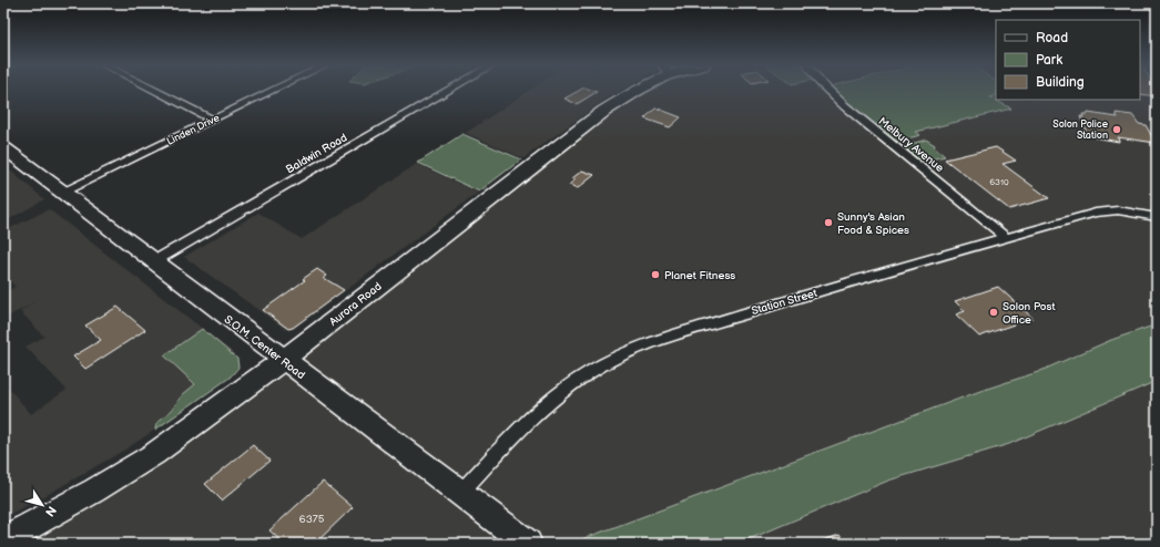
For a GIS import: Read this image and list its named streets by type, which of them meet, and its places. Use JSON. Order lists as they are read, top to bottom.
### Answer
{
  "streets": {
    "main road": ["Aurora Road", "S.O.M. Center Road"],
    "street": [
      "Linden Drive",
      "Melbury Avenue",
      "Baldwin Road",
      "Station Street"
    ]
  },
  "crossings": [
    ["Linden Drive", "S.O.M. Center Road"],
    ["Melbury Avenue", "Station Street"],
    ["Baldwin Road", "S.O.M. Center Road"],
    ["Station Street", "S.O.M. Center Road"],
    ["Aurora Road", "S.O.M. Center Road"]
  ],
  "places": [
    "Solon Police Station",
    "Sunny's Asian Food & Spices",
    "Planet Fitness",
    "Solon Post Office"
  ],
  "house_numbers": ["6310", "6375"],
  "legend": ["Road", "Park", "Building"],
  "north": "bottom right"
}
